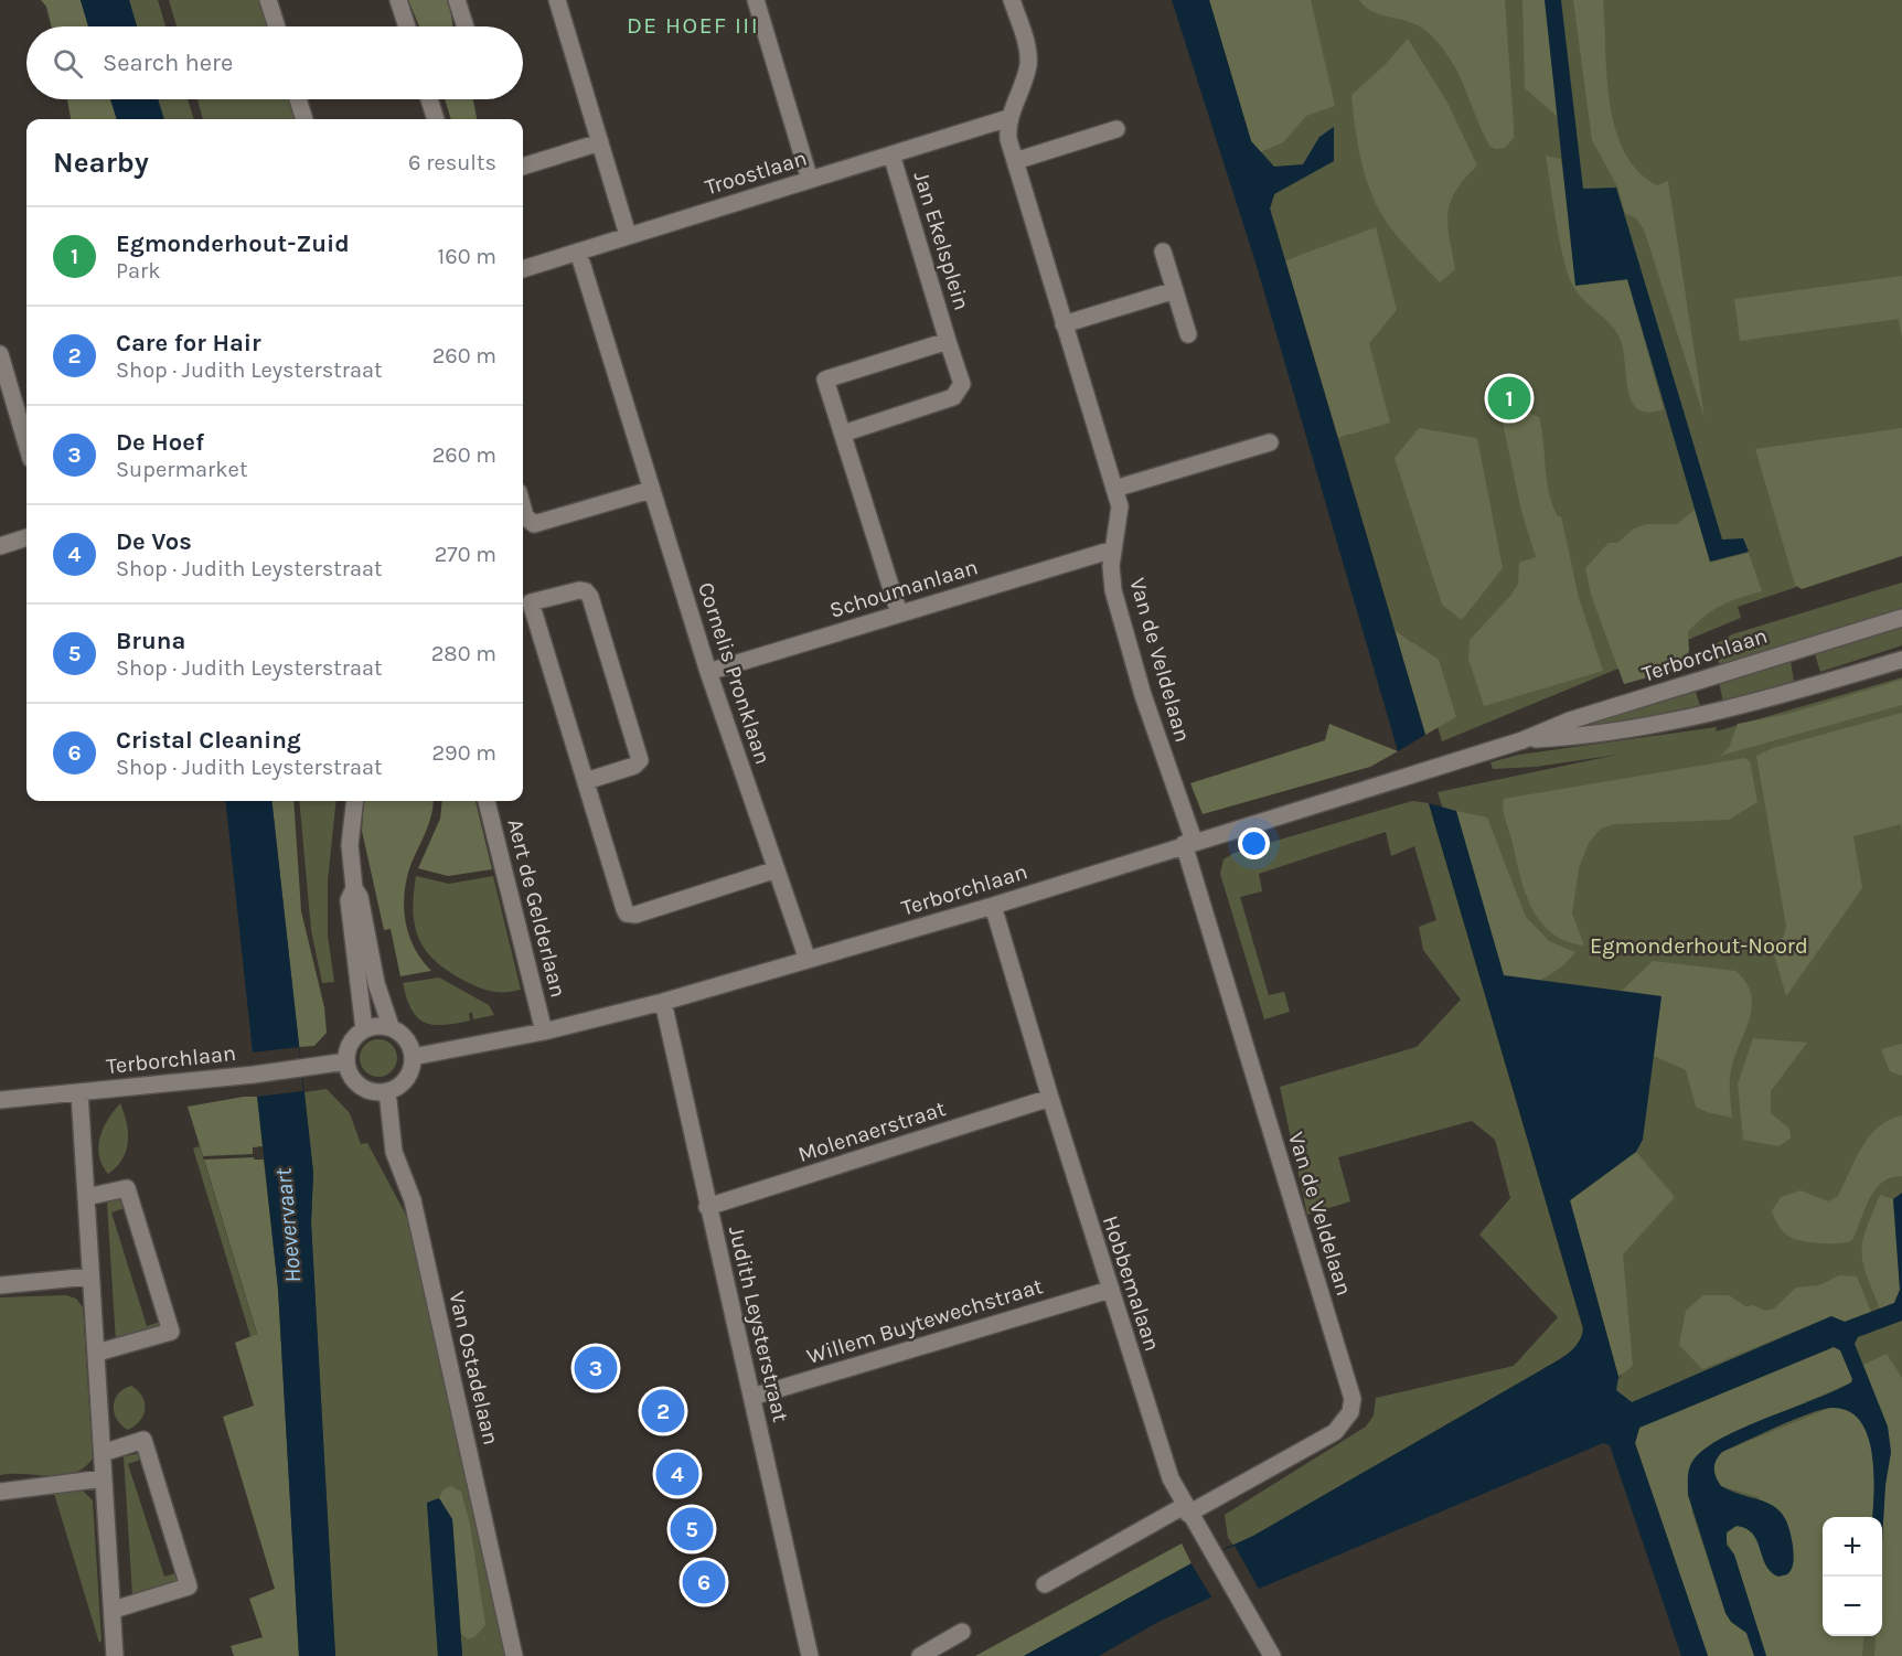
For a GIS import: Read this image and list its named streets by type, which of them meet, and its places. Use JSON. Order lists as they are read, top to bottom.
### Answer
{
  "streets": {
    "street": [
      "Troostlaan",
      "Jan Ekelsplein",
      "Schoumanlaan",
      "Terborchlaan",
      "Van de Veldelaan",
      "Cornelis Pronklaan",
      "Aert de Gelderlaan",
      "Molenaerstraat",
      "Hobbemalaan",
      "Willem Buytewechstraat",
      "Judith Leysterstraat",
      "Van Ostadelaan"
    ]
  },
  "crossings": [
    ["Troostlaan", "Jan Ekelsplein"],
    ["Troostlaan", "Van de Veldelaan"],
    ["Troostlaan", "Cornelis Pronklaan"],
    ["Jan Ekelsplein", "Schoumanlaan"],
    ["Schoumanlaan", "Van de Veldelaan"],
    ["Schoumanlaan", "Cornelis Pronklaan"],
    ["Terborchlaan", "Van de Veldelaan"],
    ["Terborchlaan", "Cornelis Pronklaan"],
    ["Terborchlaan", "Aert de Gelderlaan"],
    ["Terborchlaan", "Hobbemalaan"],
    ["Terborchlaan", "Judith Leysterstraat"],
    ["Terborchlaan", "Van Ostadelaan"],
    ["Van de Veldelaan", "Hobbemalaan"],
    ["Molenaerstraat", "Hobbemalaan"],
    ["Molenaerstraat", "Judith Leysterstraat"],
    ["Hobbemalaan", "Willem Buytewechstraat"],
    ["Willem Buytewechstraat", "Judith Leysterstraat"]
  ],
  "districts": ["DE HOEF III"],
  "water": ["Hoevervaart"],
  "parks": ["Egmonderhout-Noord"],
  "page": {
    "search": "Search here",
    "heading": ["Nearby", "6 results"],
    "list": [
      {
        "mark": "1",
        "name": "Egmonderhout-Zuid",
        "note": "Park",
        "value": "160 m"
      },
      {
        "mark": "2",
        "name": "Care for Hair",
        "note": "Shop · Judith Leysterstraat",
        "value": "260 m"
      },
      {
        "mark": "3",
        "name": "De Hoef",
        "note": "Supermarket",
        "value": "260 m"
      },
      {
        "mark": "4",
        "name": "De Vos",
        "note": "Shop · Judith Leysterstraat",
        "value": "270 m"
      },
      {
        "mark": "5",
        "name": "Bruna",
        "note": "Shop · Judith Leysterstraat",
        "value": "280 m"
      },
      {
        "mark": "6",
        "name": "Cristal Cleaning",
        "note": "Shop · Judith Leysterstraat",
        "value": "290 m"
      }
    ],
    "pins": [
      "1",
      "3",
      "2",
      "4",
      "5",
      "6"
    ],
    "map_buttons": ["+", "−"]
  }
}
